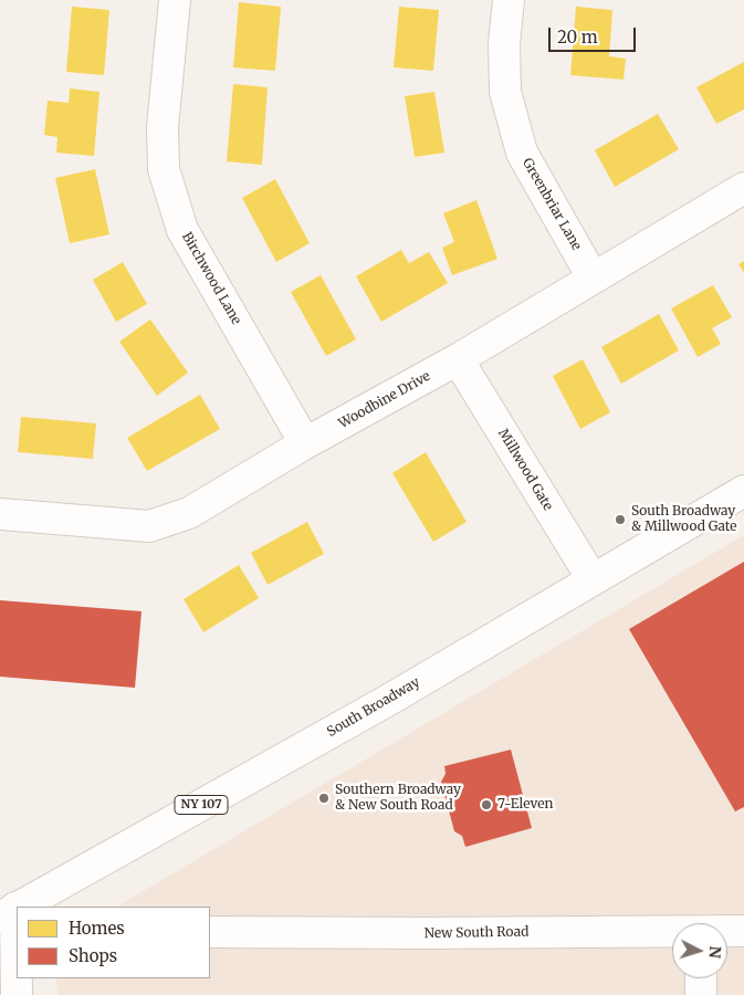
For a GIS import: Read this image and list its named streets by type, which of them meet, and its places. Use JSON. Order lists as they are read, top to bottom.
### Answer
{
  "streets": {
    "street": [
      "Greenbriar Lane",
      "Birchwood Lane",
      "Woodbine Drive",
      "Millwood Gate",
      "South Broadway",
      "NY 107",
      "New South Road"
    ]
  },
  "crossings": [
    ["Greenbriar Lane", "Woodbine Drive"],
    ["Birchwood Lane", "Woodbine Drive"],
    ["Woodbine Drive", "Millwood Gate"],
    ["Millwood Gate", "South Broadway"]
  ],
  "places": ["South Broadway & Millwood Gate", "Southern Broadway & New South Road", "7-Eleven"],
  "legend": ["Homes", "Shops"],
  "scale_bar": "20 m",
  "north": "right"
}
